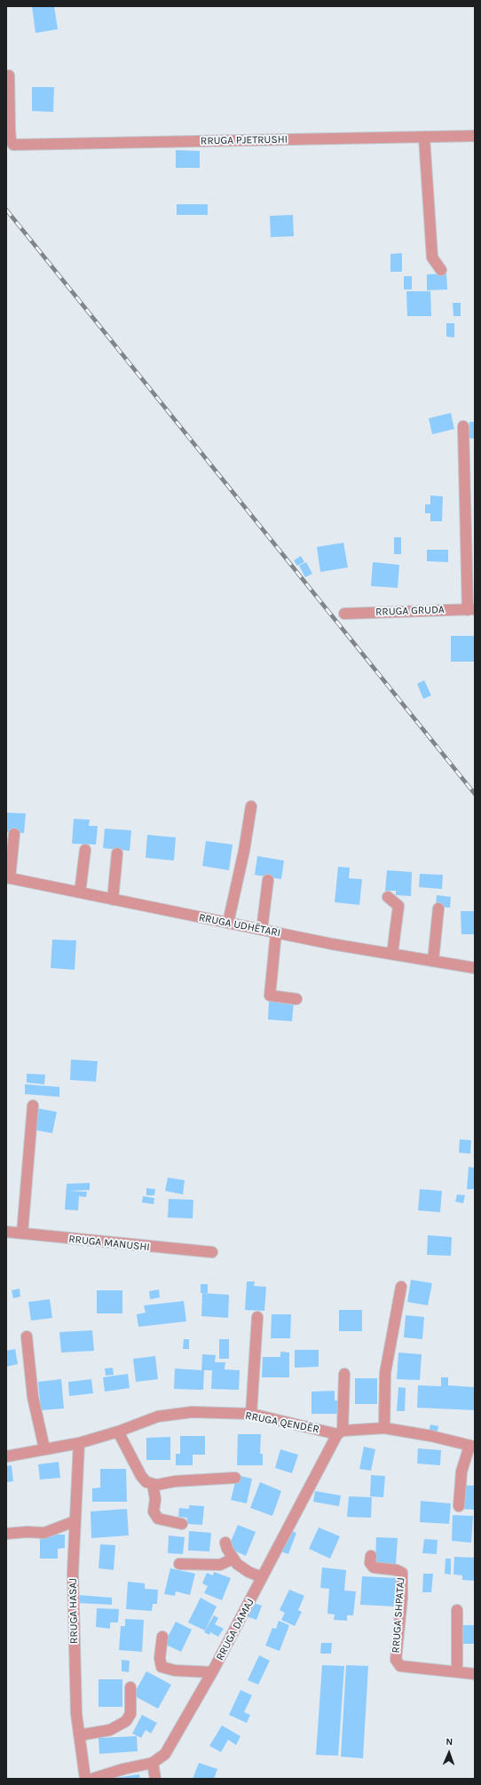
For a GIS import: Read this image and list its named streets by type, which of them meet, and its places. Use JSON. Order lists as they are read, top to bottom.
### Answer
{
  "streets": {
    "street": [
      "RRUGA PJETRUSHI",
      "RRUGA GRUDA",
      "RRUGA UDHËTARI",
      "RRUGA MANUSHI",
      "RRUGA QENDËR",
      "RRUGA HASAJ",
      "RRUGA SHPATAJ",
      "RRUGA DAMAJ"
    ]
  },
  "crossings": [
    ["RRUGA QENDËR", "RRUGA HASAJ"],
    ["RRUGA QENDËR", "RRUGA DAMAJ"]
  ],
  "north": "top"
}
